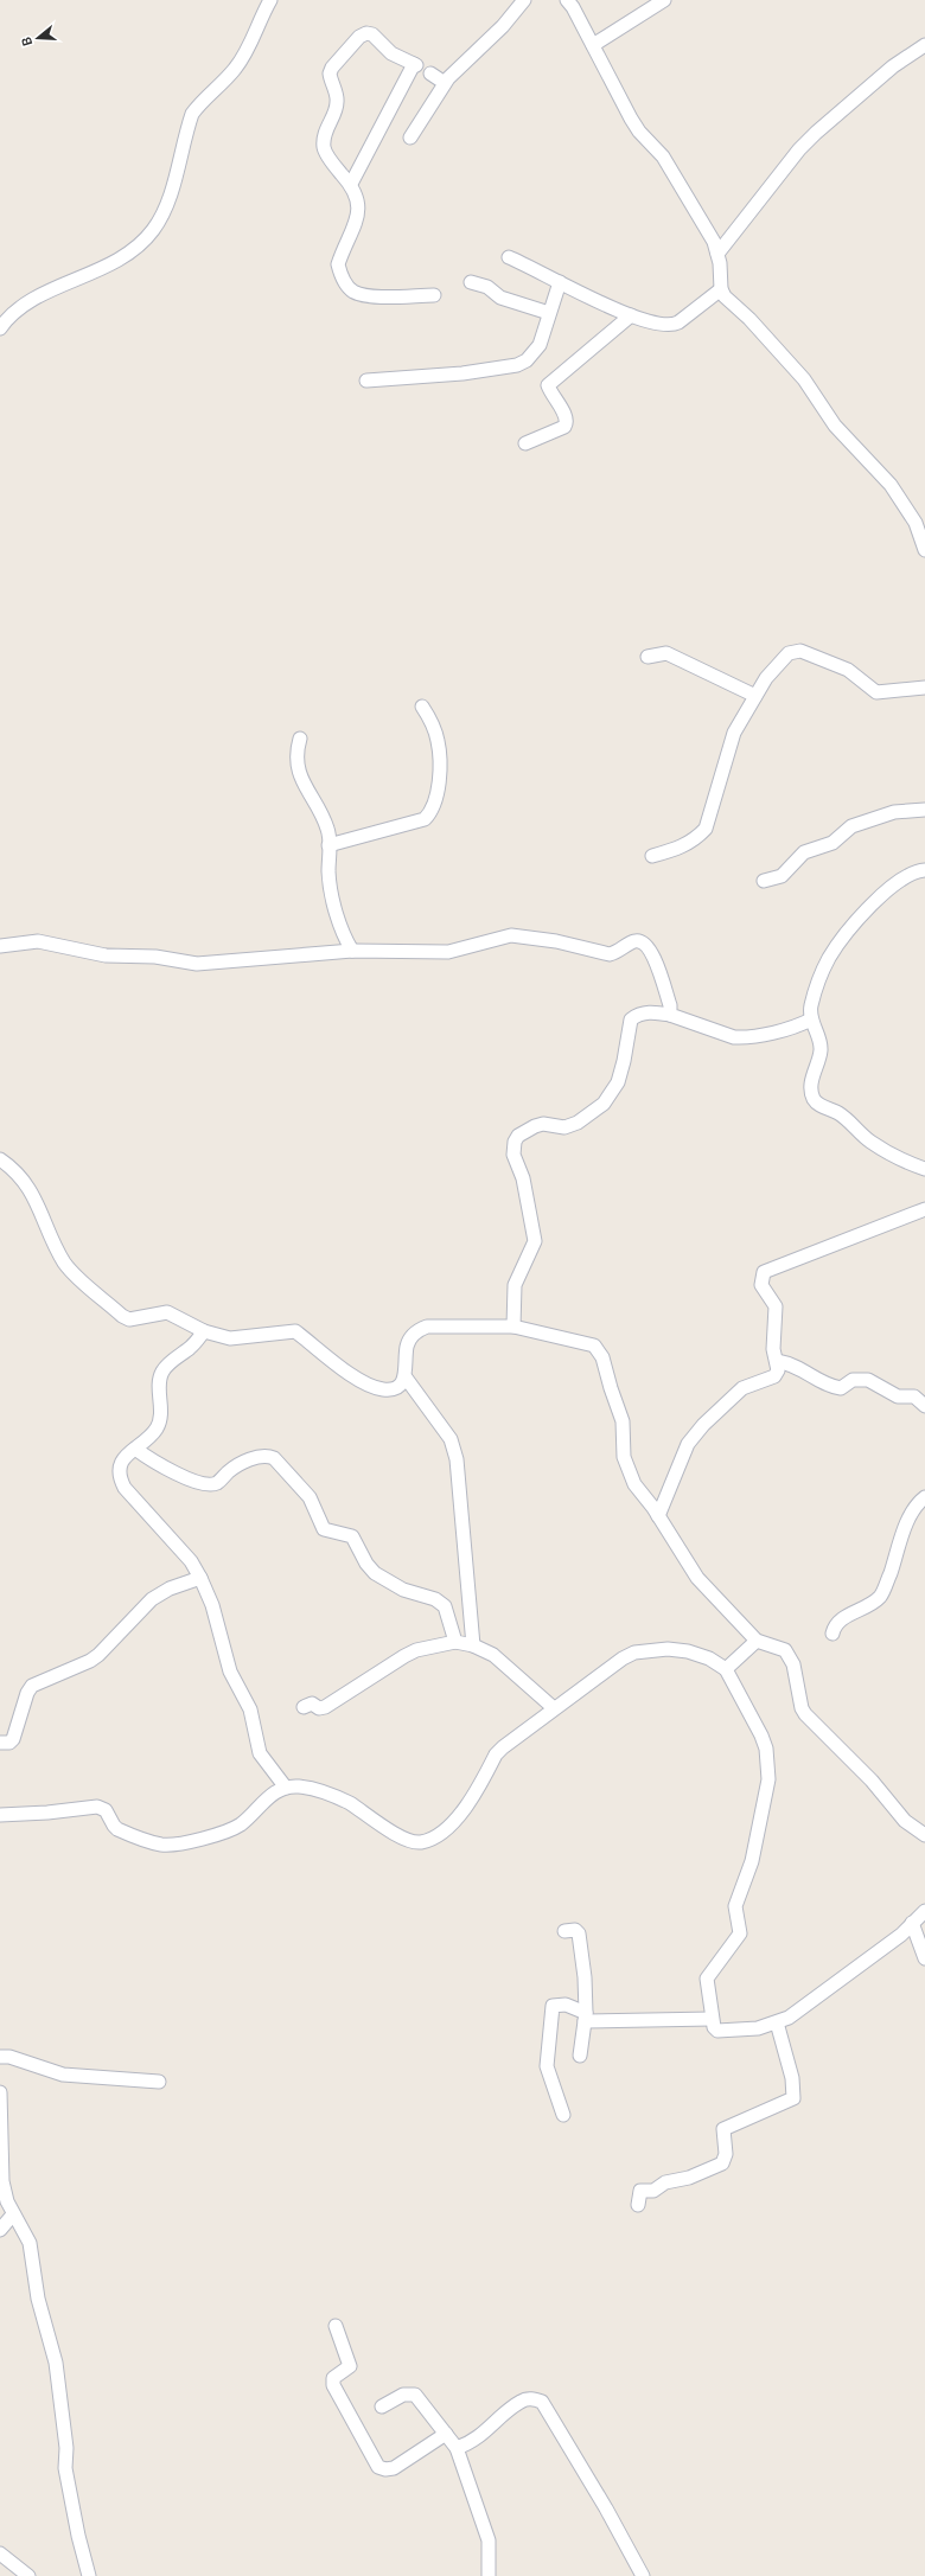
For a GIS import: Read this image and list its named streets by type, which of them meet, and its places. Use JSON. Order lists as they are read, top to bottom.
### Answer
{
  "north": "left"
}
